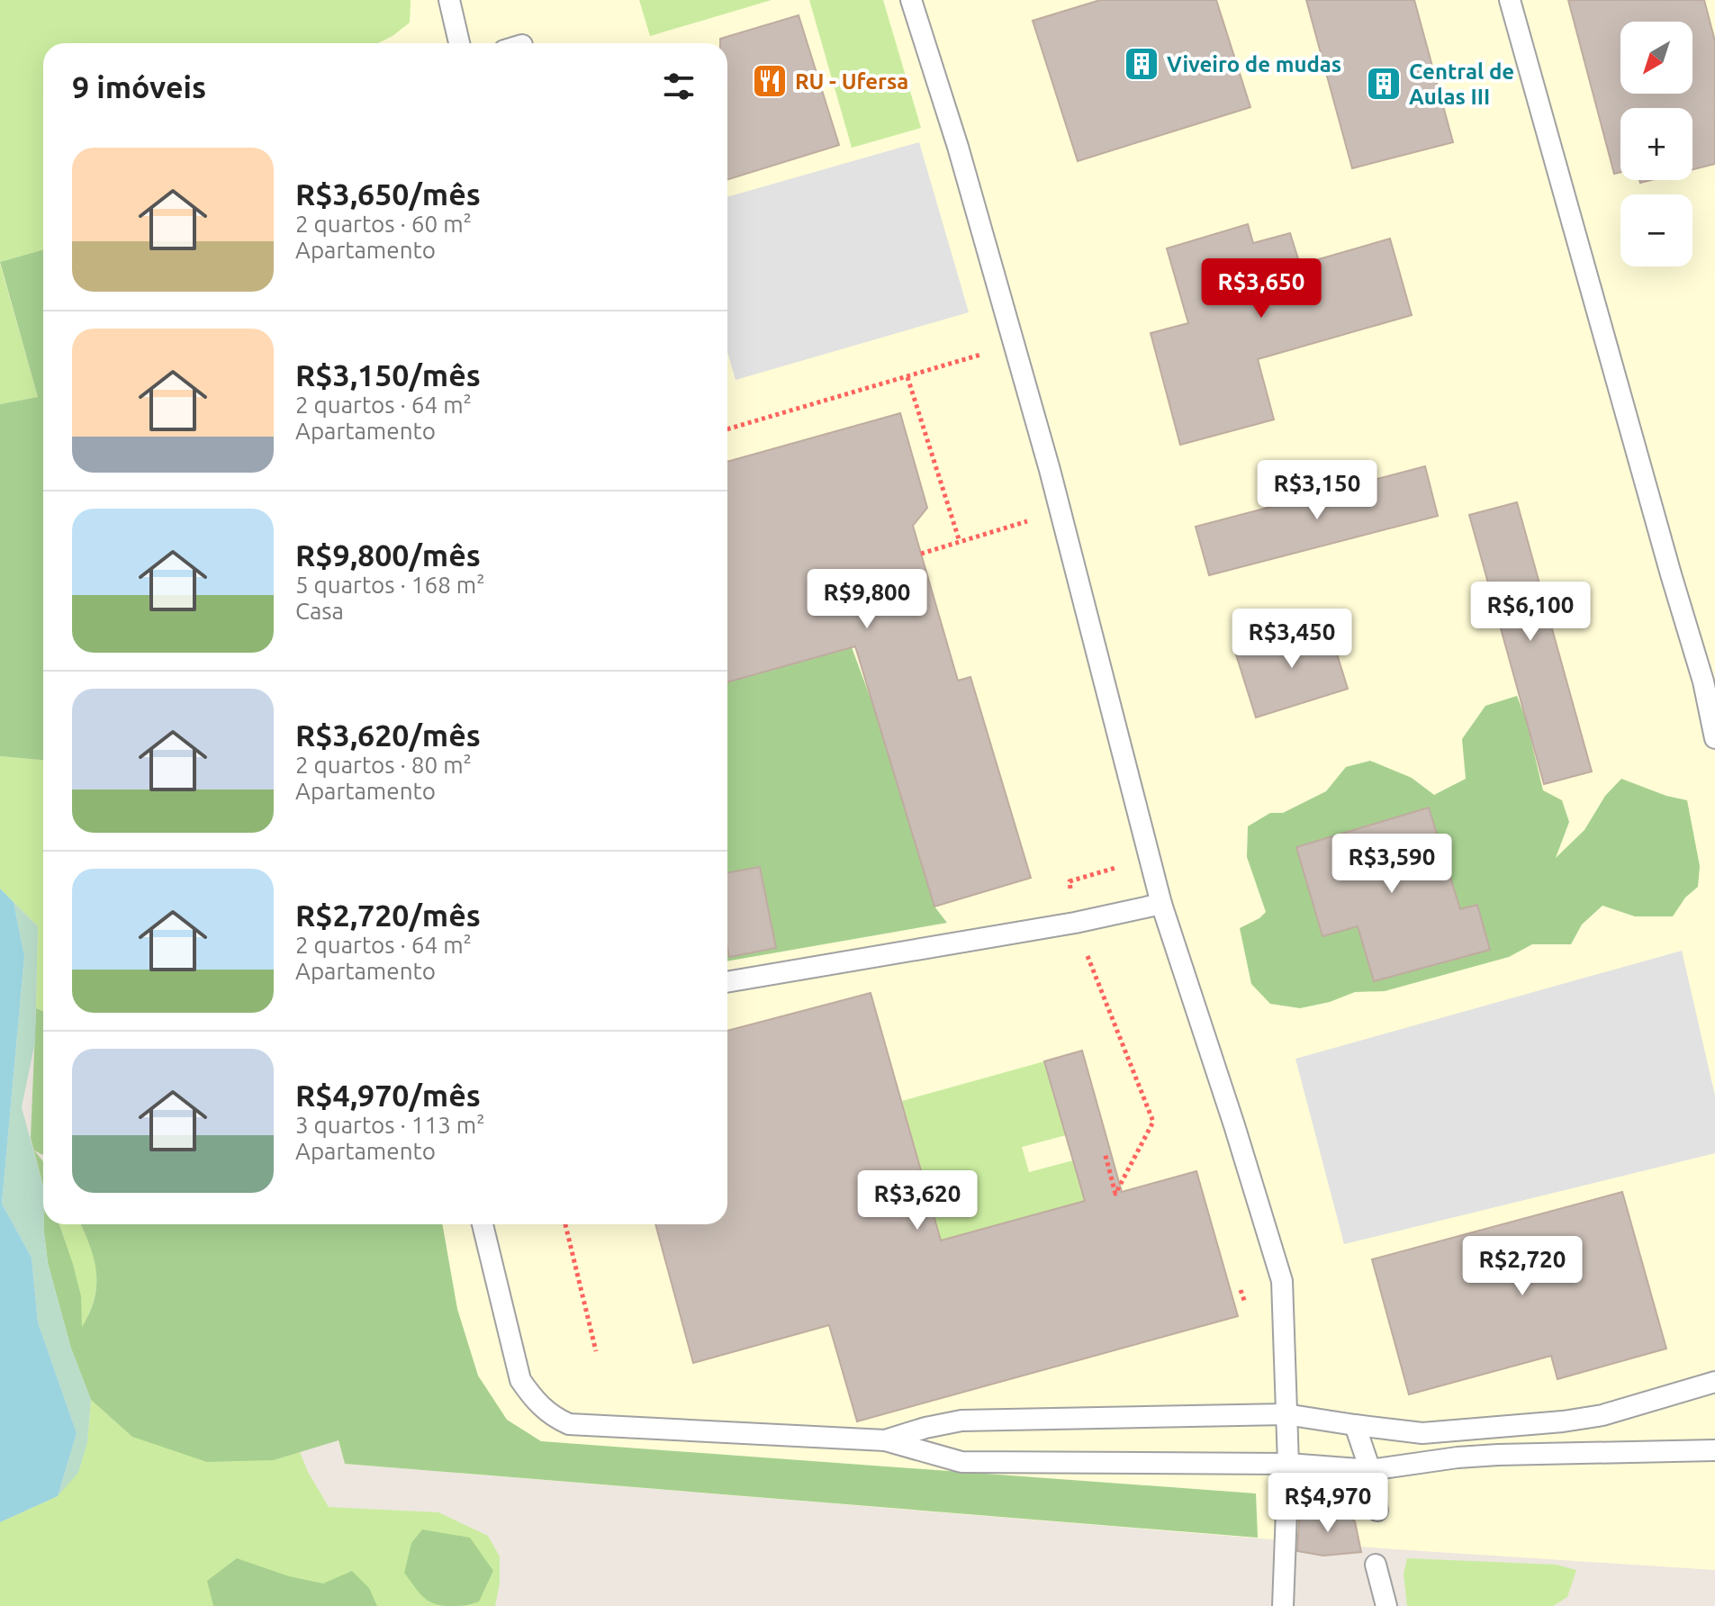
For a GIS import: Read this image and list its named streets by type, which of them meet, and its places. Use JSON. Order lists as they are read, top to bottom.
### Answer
{
  "places": {
    "building": ["Viveiro de mudas", "Central de Aulas III"],
    "restaurant": ["RU - Ufersa"]
  },
  "north": "bottom left",
  "page": {
    "map_buttons": ["+", "−"],
    "heading": "9 imóveis",
    "list": [
      {
        "name": "R$3,650/mês",
        "note": "2 quartos · 60 m² · Apartamento"
      },
      {
        "name": "R$3,150/mês",
        "note": "2 quartos · 64 m² · Apartamento"
      },
      {
        "name": "R$9,800/mês",
        "note": "5 quartos · 168 m² · Casa"
      },
      {
        "name": "R$3,620/mês",
        "note": "2 quartos · 80 m² · Apartamento"
      },
      {
        "name": "R$2,720/mês",
        "note": "2 quartos · 64 m² · Apartamento"
      },
      {
        "name": "R$4,970/mês",
        "note": "3 quartos · 113 m² · Apartamento"
      }
    ],
    "price": [
      "R$3,650",
      "R$3,150",
      "R$9,800",
      "R$6,100",
      "R$3,450",
      "R$3,590",
      "R$3,620",
      "R$2,720",
      "R$4,970"
    ]
  }
}
